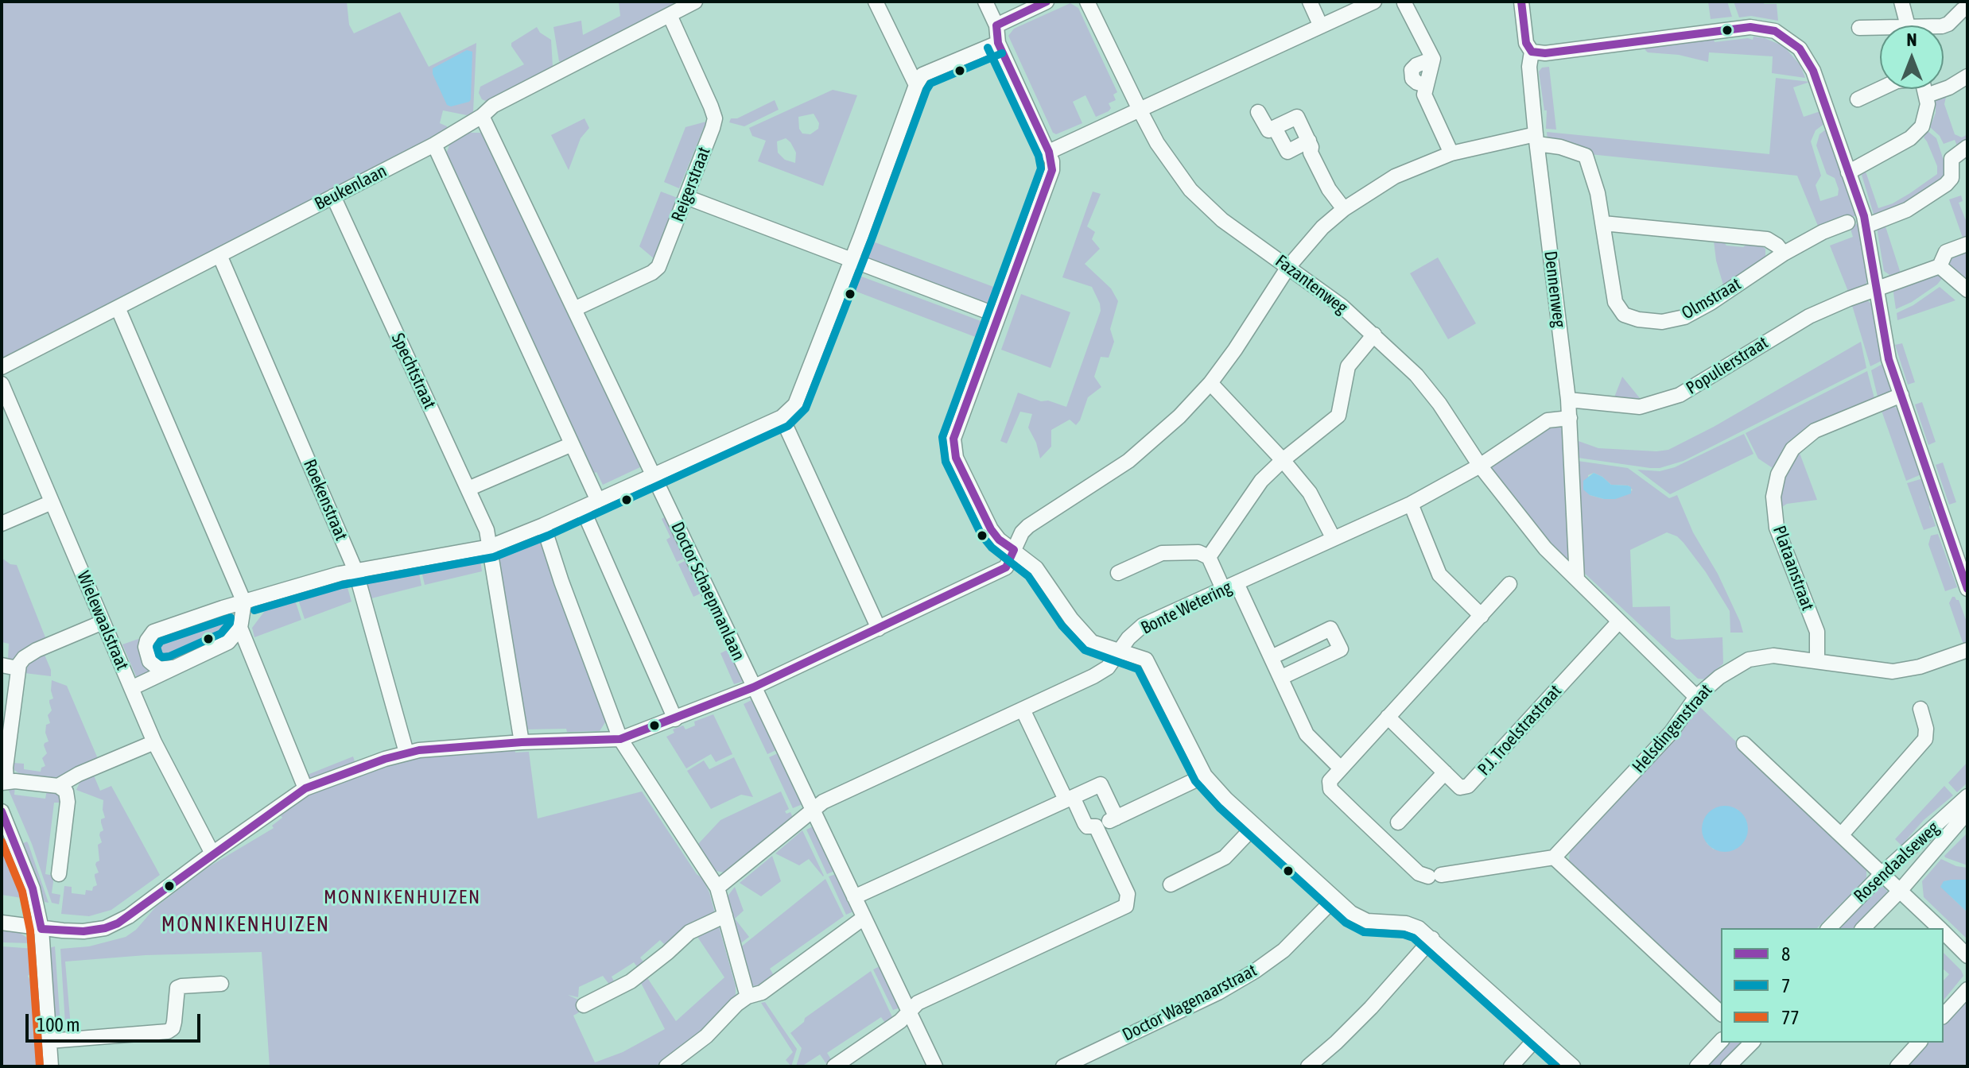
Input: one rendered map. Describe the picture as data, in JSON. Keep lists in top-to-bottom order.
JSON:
{
  "streets": {
    "street": [
      "Reigerstraat",
      "Beukenlaan",
      "Fazantenweg",
      "Dennenweg",
      "Olmstraat",
      "Populierstraat",
      "Spechtstraat",
      "Roekenstraat",
      "Plataanstraat",
      "Doctor Schaepmanlaan",
      "Bonte Wetering",
      "Wielewaalstraat",
      "Helsdingenstraat",
      "P.J. Troelstrastraat",
      "Rosendaalseweg",
      "Doctor Wagenaarstraat"
    ]
  },
  "crossings": [
    ["Reigerstraat", "Beukenlaan"],
    ["Reigerstraat", "Doctor Schaepmanlaan"],
    ["Beukenlaan", "Spechtstraat"],
    ["Beukenlaan", "Roekenstraat"],
    ["Beukenlaan", "Doctor Schaepmanlaan"],
    ["Fazantenweg", "Dennenweg"],
    ["Fazantenweg", "Bonte Wetering"],
    ["Fazantenweg", "Helsdingenstraat"],
    ["Fazantenweg", "P.J. Troelstrastraat"],
    ["Dennenweg", "Olmstraat"],
    ["Dennenweg", "Populierstraat"],
    ["Dennenweg", "Bonte Wetering"],
    ["Plataanstraat", "Helsdingenstraat"],
    ["Doctor Schaepmanlaan", "Bonte Wetering"]
  ],
  "districts": ["MONNIKENHUIZEN", "MONNIKENHUIZEN"],
  "lines": ["transit line 8", "transit line 7", "transit line 77"],
  "legend": ["8", "7", "77"],
  "scale_bar": "100 m",
  "north": "top"
}
